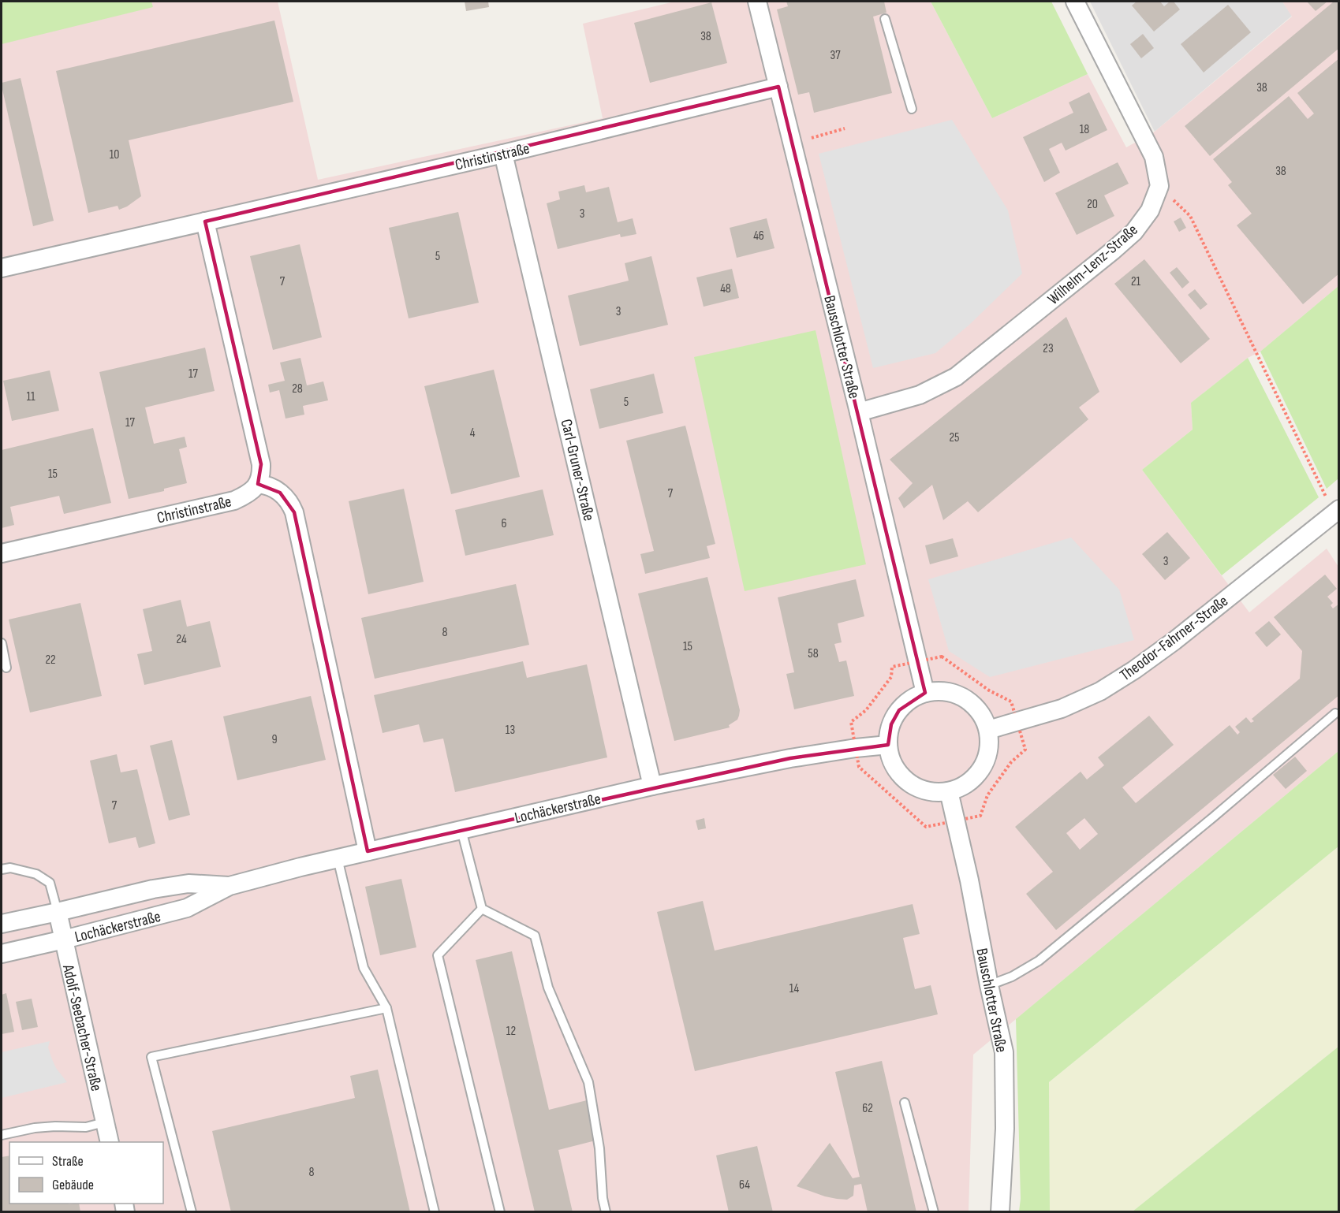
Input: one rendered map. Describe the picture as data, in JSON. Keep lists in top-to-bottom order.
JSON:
{
  "streets": {
    "street": [
      "Christinstraße",
      "Wilhelm-Lenz-Straße",
      "Bauschlotter Straße",
      "Carl-Gruner-Straße",
      "Theodor-Fahrner-Straße",
      "Lochäckerstraße",
      "Adolf-Seebacher-Straße"
    ]
  },
  "crossings": [
    ["Christinstraße", "Bauschlotter Straße"],
    ["Christinstraße", "Carl-Gruner-Straße"],
    ["Wilhelm-Lenz-Straße", "Bauschlotter Straße"],
    ["Bauschlotter Straße", "Theodor-Fahrner-Straße"],
    ["Bauschlotter Straße", "Lochäckerstraße"],
    ["Carl-Gruner-Straße", "Lochäckerstraße"],
    ["Theodor-Fahrner-Straße", "Lochäckerstraße"],
    ["Lochäckerstraße", "Adolf-Seebacher-Straße"]
  ],
  "house_numbers": [
    "38",
    "37",
    "38",
    "18",
    "10",
    "38",
    "20",
    "3",
    "46",
    "5",
    "7",
    "21",
    "48",
    "3",
    "23",
    "17",
    "28",
    "11",
    "5",
    "17",
    "4",
    "25",
    "15",
    "7",
    "6",
    "3",
    "8",
    "24",
    "15",
    "58",
    "22",
    "13",
    "9",
    "7",
    "14",
    "12",
    "62",
    "8",
    "64"
  ],
  "legend": ["Straße", "Gebäude"]
}
